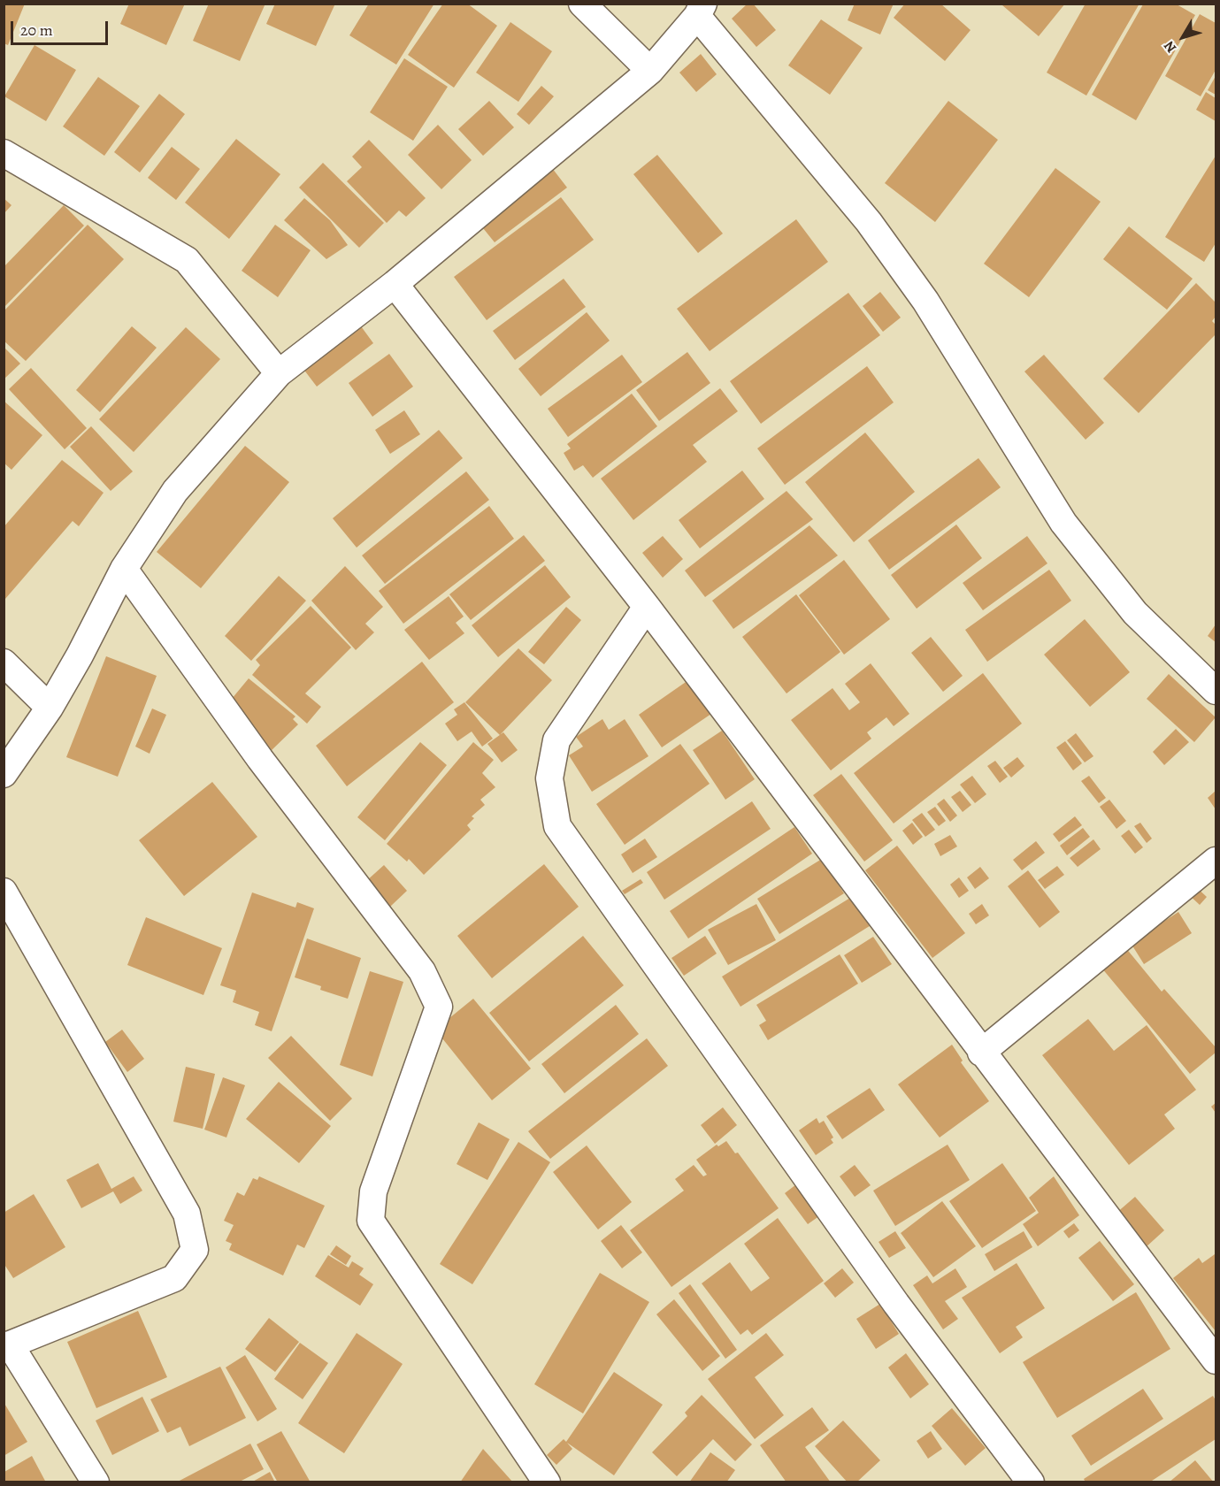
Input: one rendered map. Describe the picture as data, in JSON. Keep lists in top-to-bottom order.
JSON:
{
  "scale_bar": "20 m",
  "north": "bottom left"
}
